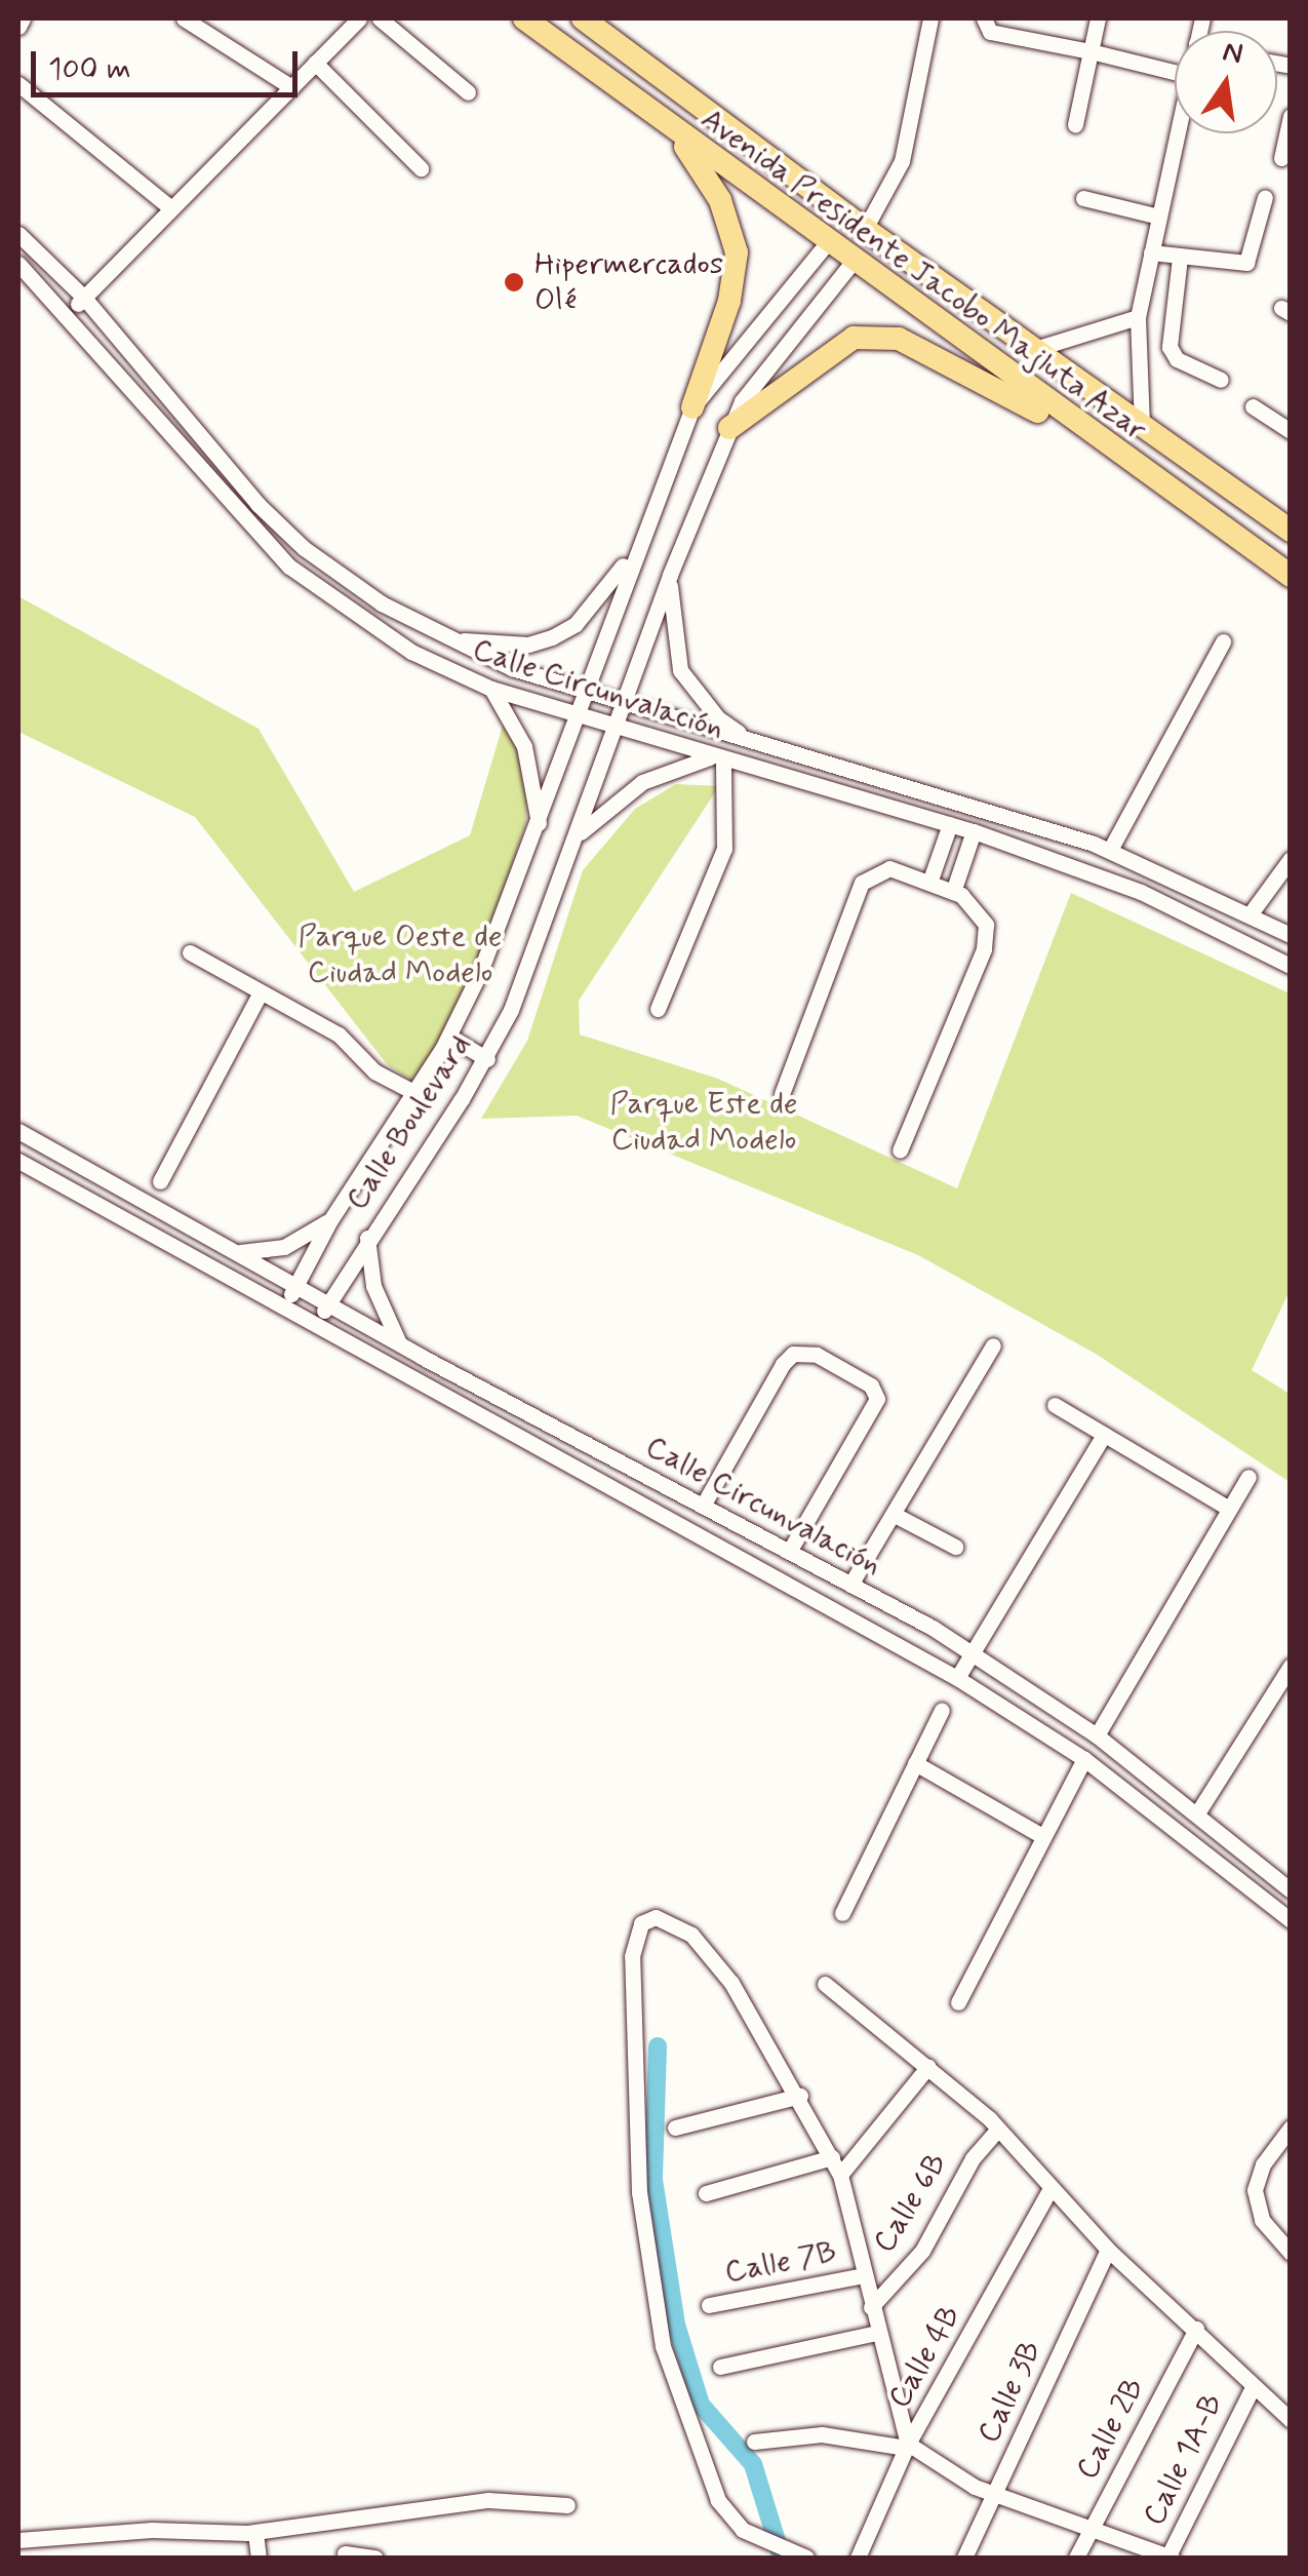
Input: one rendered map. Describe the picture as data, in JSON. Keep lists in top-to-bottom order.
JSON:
{
  "streets": {
    "main road": ["Avenida Presidente Jacobo Majluta Azar"],
    "street": [
      "Calle Circunvalación",
      "Calle Boulevard",
      "Calle 6B",
      "Calle 7B",
      "Calle 4B",
      "Calle 3B",
      "Calle 2B",
      "Calle 1A-B"
    ]
  },
  "crossings": [
    ["Avenida Presidente Jacobo Majluta Azar", "Calle Boulevard"],
    ["Calle Circunvalación", "Calle Boulevard"]
  ],
  "parks": ["Parque Oeste de Ciudad Modelo", "Parque Este de Ciudad Modelo"],
  "places": ["Hipermercados Olé"],
  "scale_bar": "100 m",
  "north": "top"
}
